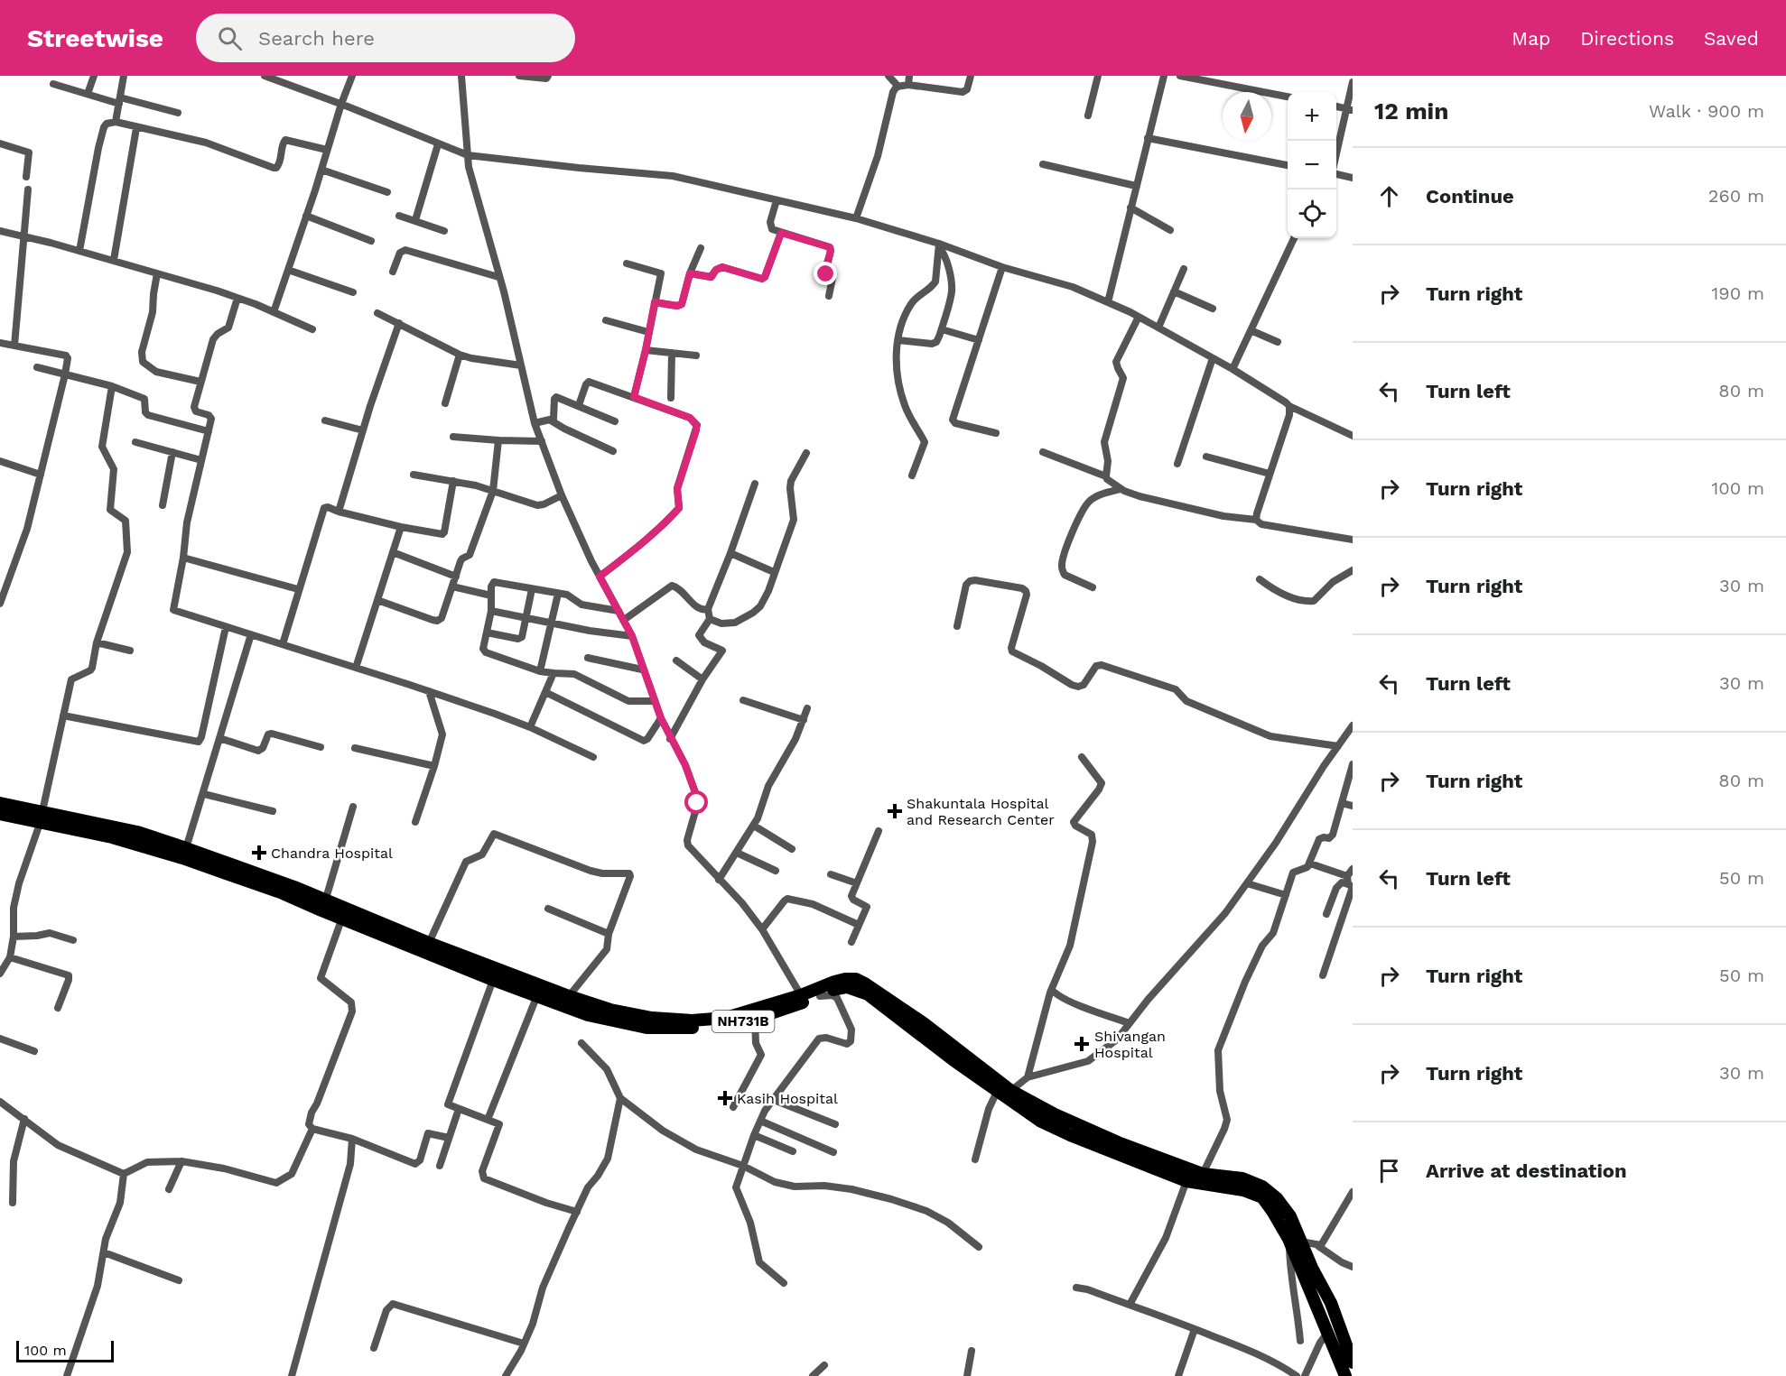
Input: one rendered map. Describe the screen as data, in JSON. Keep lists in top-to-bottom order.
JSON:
{
  "streets": {
    "highway": ["NH731B"]
  },
  "places": {
    "health": [
      "Shakuntala Hospital and Research Center",
      "Chandra Hospital",
      "Shivangan Hospital",
      "Kasih Hospital"
    ]
  },
  "scale_bar": "100 m",
  "north": "bottom",
  "page": {
    "header": "Streetwise",
    "search": "Search here",
    "nav": ["Map", "Directions", "Saved"],
    "heading": ["12 min", "Walk · 900 m"],
    "map_buttons": ["+", "−"],
    "list": [
      ["Continue", "260 m"],
      ["Turn right", "190 m"],
      ["Turn left", "80 m"],
      ["Turn right", "100 m"],
      ["Turn right", "30 m"],
      ["Turn left", "30 m"],
      ["Turn right", "80 m"],
      ["Turn left", "50 m"],
      ["Turn right", "50 m"],
      ["Turn right", "30 m"],
      "Arrive at destination"
    ],
    "scale": "100 m"
  }
}
